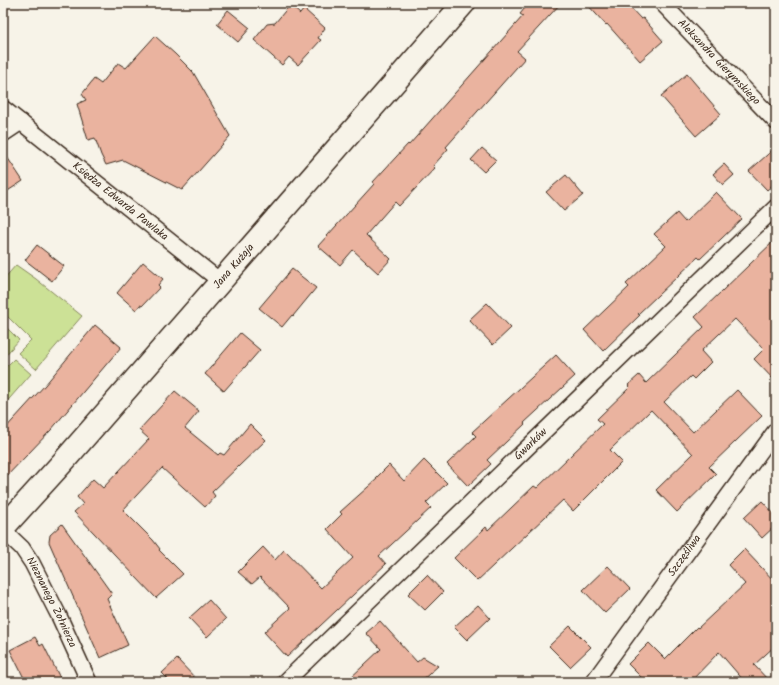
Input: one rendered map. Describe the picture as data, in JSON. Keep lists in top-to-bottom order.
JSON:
{
  "streets": {
    "street": [
      "Aleksandra Gierymskiego",
      "Księdza Edwarda Pawlaka",
      "Jana Kużaja",
      "Gwarków",
      "Szczęśliwa",
      "Nieznanego Żołnierza"
    ]
  },
  "crossings": [
    ["Księdza Edwarda Pawlaka", "Jana Kużaja"],
    ["Jana Kużaja", "Nieznanego Żołnierza"]
  ]
}
